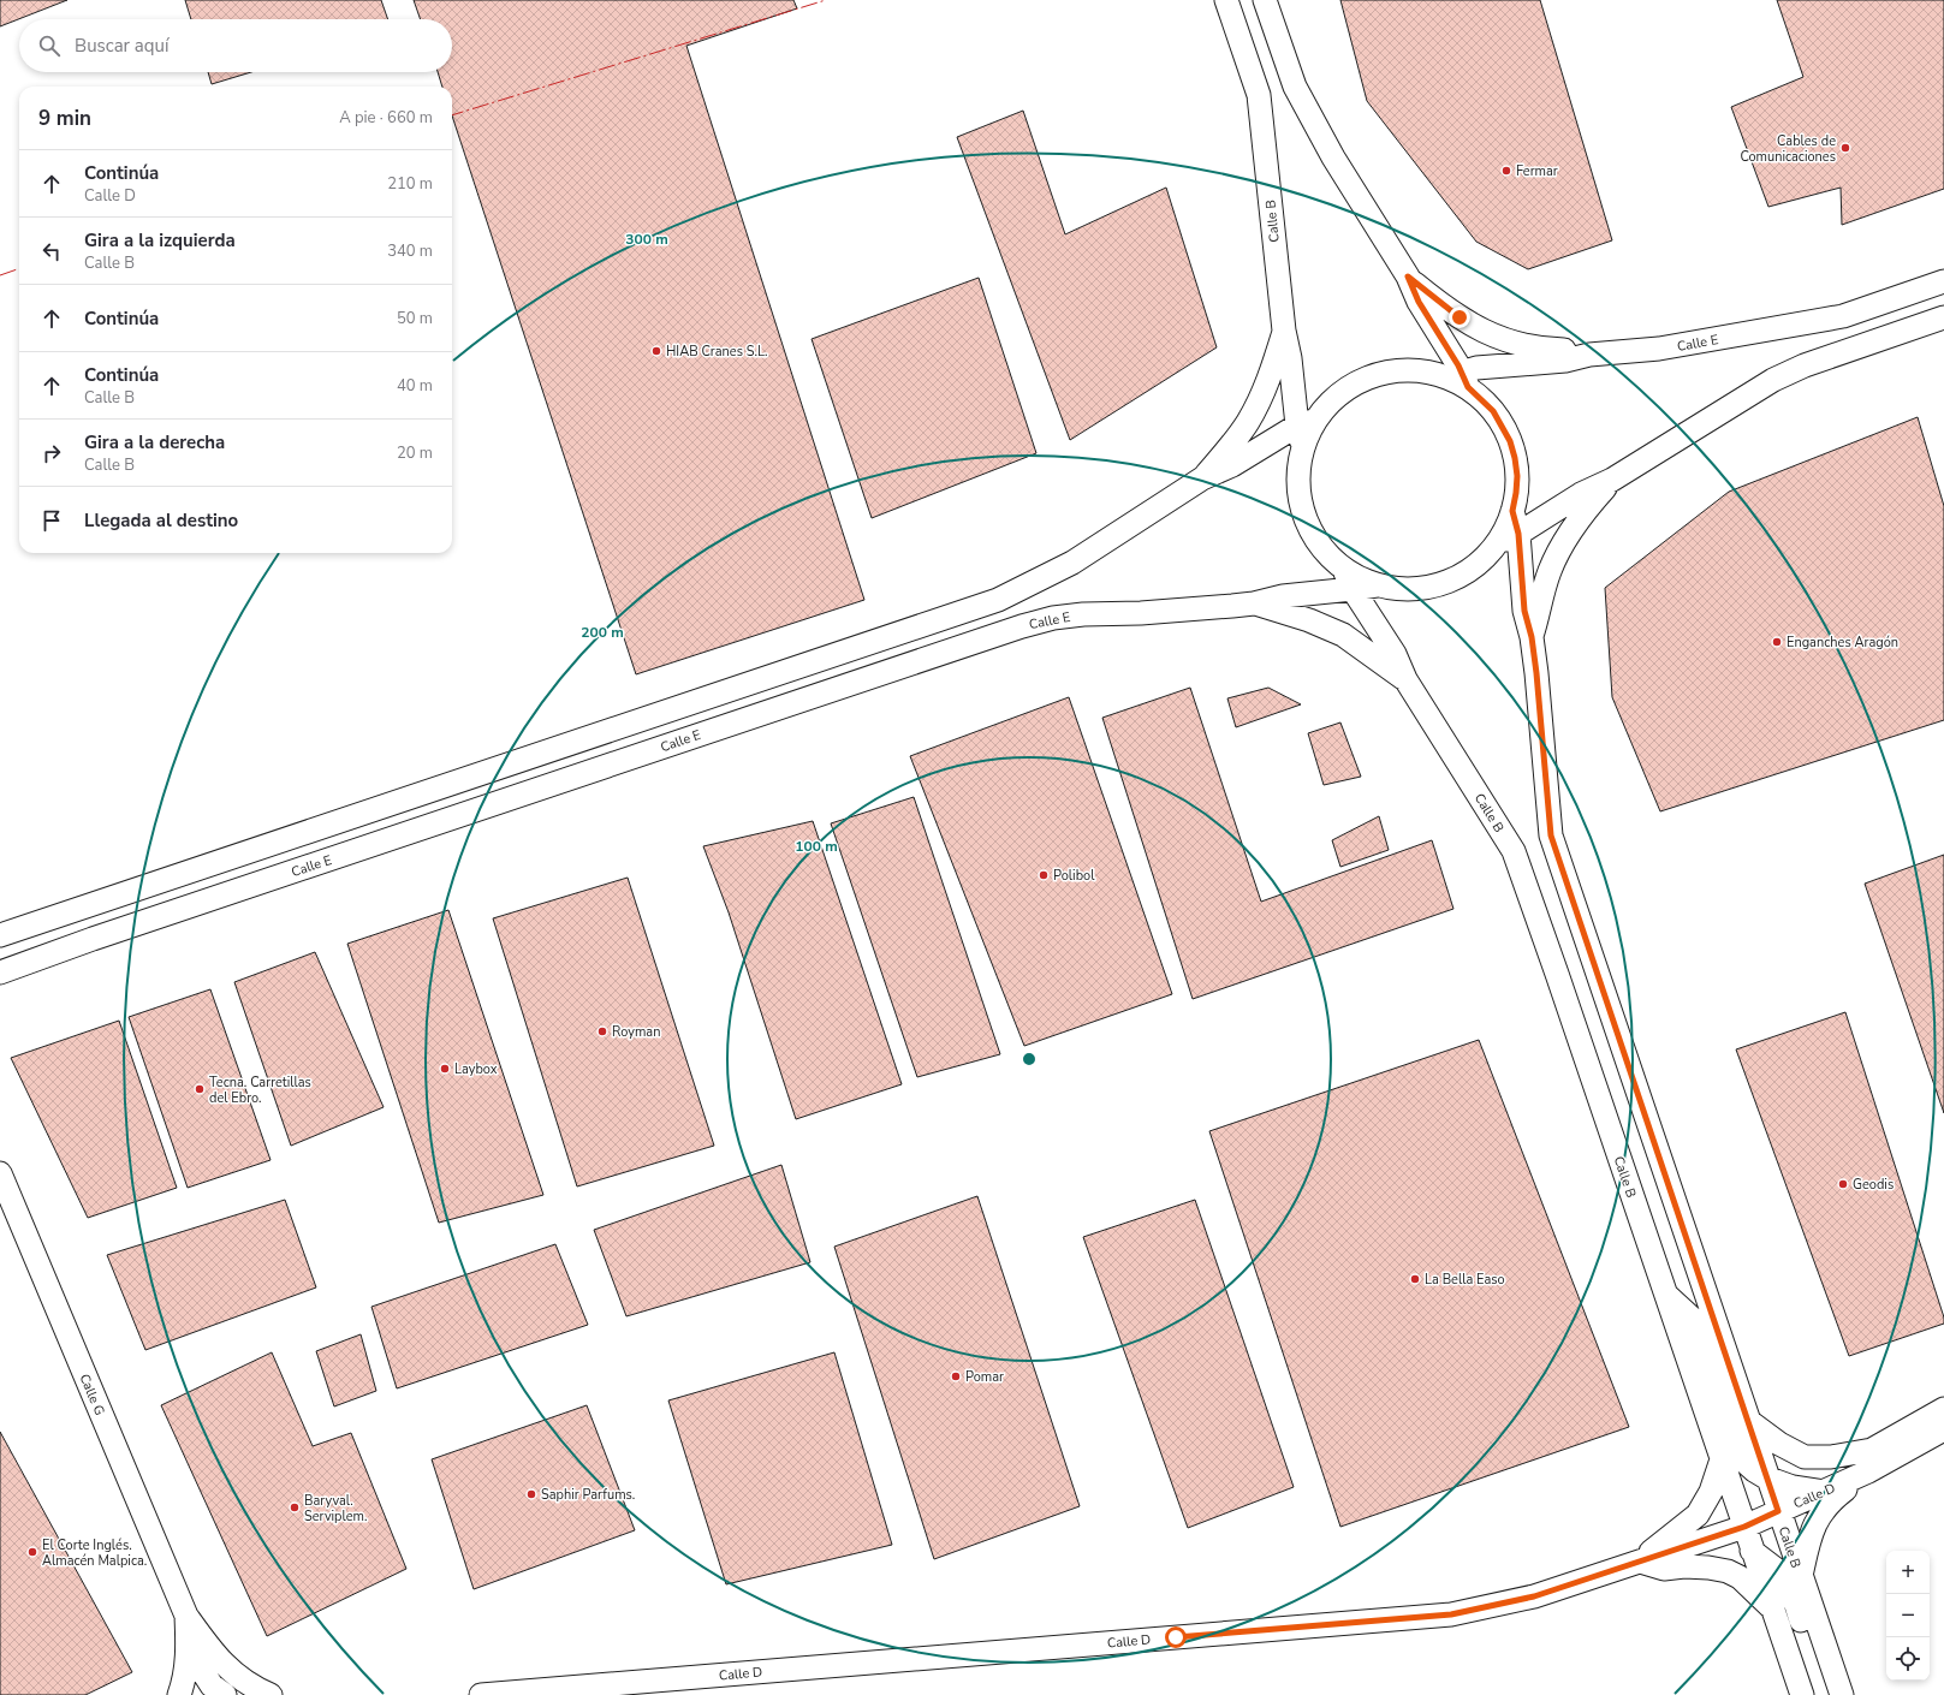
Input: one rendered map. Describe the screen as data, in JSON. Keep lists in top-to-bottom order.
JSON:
{
  "streets": {
    "street": [
      "Calle B",
      "Calle E",
      "Calle G",
      "Calle D"
    ]
  },
  "crossings": [
    ["Calle B", "Calle E"],
    ["Calle B", "Calle D"]
  ],
  "places": [
    "Cables de Comunicaciones",
    "Fermar",
    "HIAB Cranes S.L.",
    "Enganches Aragón",
    "Polibol",
    "Royman",
    "Laybox",
    "Tecna. Carretillas del Ebro.",
    "Geodis",
    "La Bella Easo",
    "Pomar",
    "Saphir Parfums.",
    "Baryval. Serviplem.",
    "El Corte Inglés. Almacén Malpica."
  ],
  "page": {
    "search": "Buscar aquí",
    "heading": ["9 min", "A pie · 660 m"],
    "list": [
      ["Continúa", "Calle D", "210 m"],
      ["Gira a la izquierda", "Calle B", "340 m"],
      ["Continúa", "50 m"],
      ["Continúa", "Calle B", "40 m"],
      ["Gira a la derecha", "Calle B", "20 m"],
      "Llegada al destino"
    ],
    "map_buttons": ["+", "−"]
  },
  "rings": ["300 m", "200 m", "100 m"]
}
